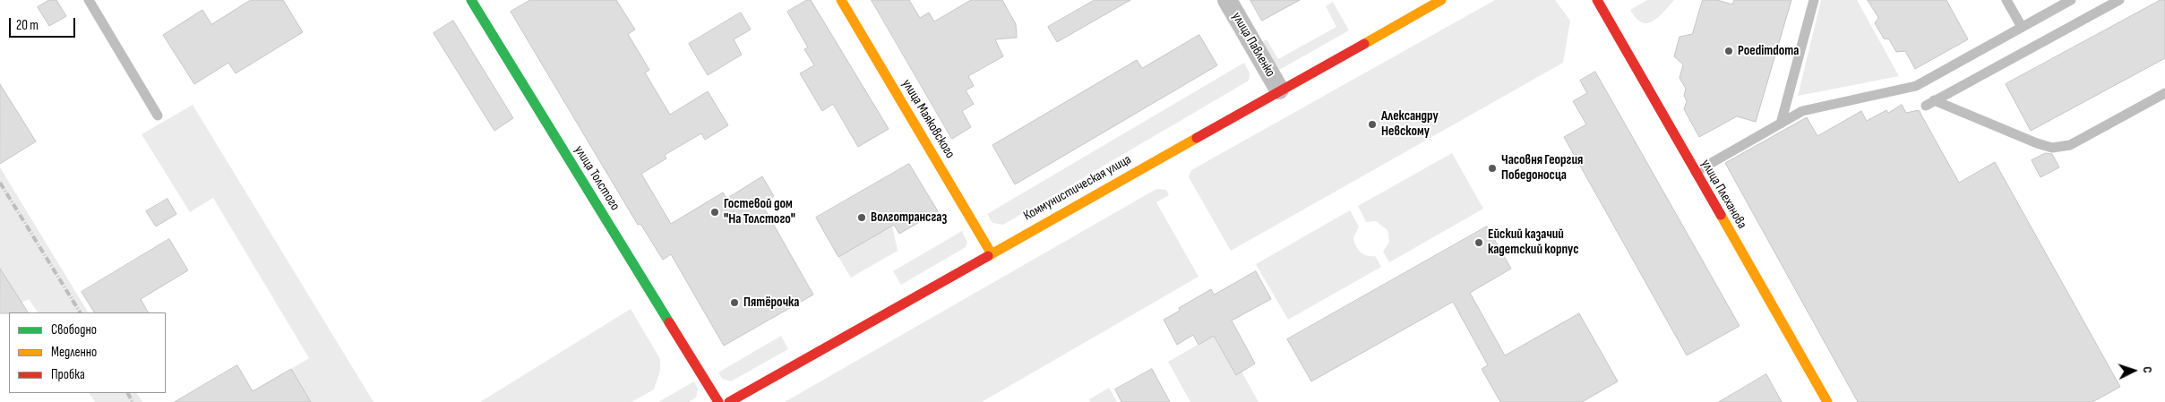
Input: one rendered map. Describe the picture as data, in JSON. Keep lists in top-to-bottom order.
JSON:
{
  "streets": {
    "street": [
      "улица Павленко",
      "улица Маяковского",
      "улица Толстого",
      "Коммунистическая улица",
      "улица Плеханова"
    ]
  },
  "crossings": [
    ["улица Павленко", "Коммунистическая улица"],
    ["улица Маяковского", "Коммунистическая улица"]
  ],
  "places": [
    "Poedimdoma",
    "Александру Невскому",
    "Часовня Георгия Победоносца",
    "Гостевой дом \"На Толстого\"",
    "Волготрансгаз",
    "Ейский казачий кадетский корпус",
    "Пятёрочка"
  ],
  "legend": ["Свободно", "Медленно", "Пробка"],
  "scale_bar": "20 m",
  "north": "right"
}
